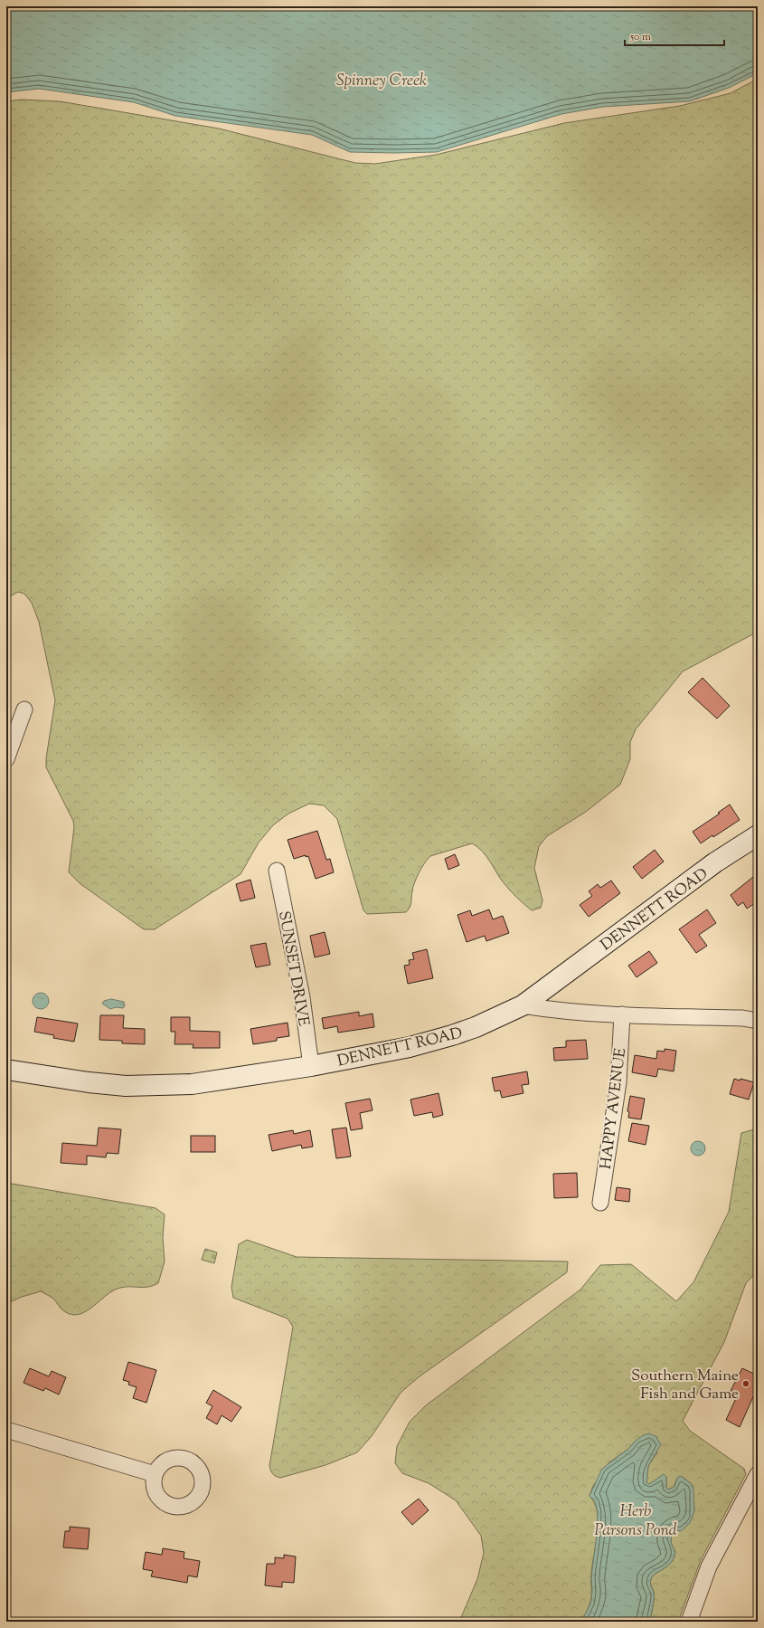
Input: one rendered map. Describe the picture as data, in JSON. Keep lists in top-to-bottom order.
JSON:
{
  "streets": {
    "street": ["DENNETT ROAD", "SUNSET DRIVE", "HAPPY AVENUE"]
  },
  "crossings": [
    ["DENNETT ROAD", "SUNSET DRIVE"]
  ],
  "water": ["Spinney Creek", "Herb Parsons Pond"],
  "places": ["Southern Maine Fish and Game"],
  "scale_bar": "50 m"
}
